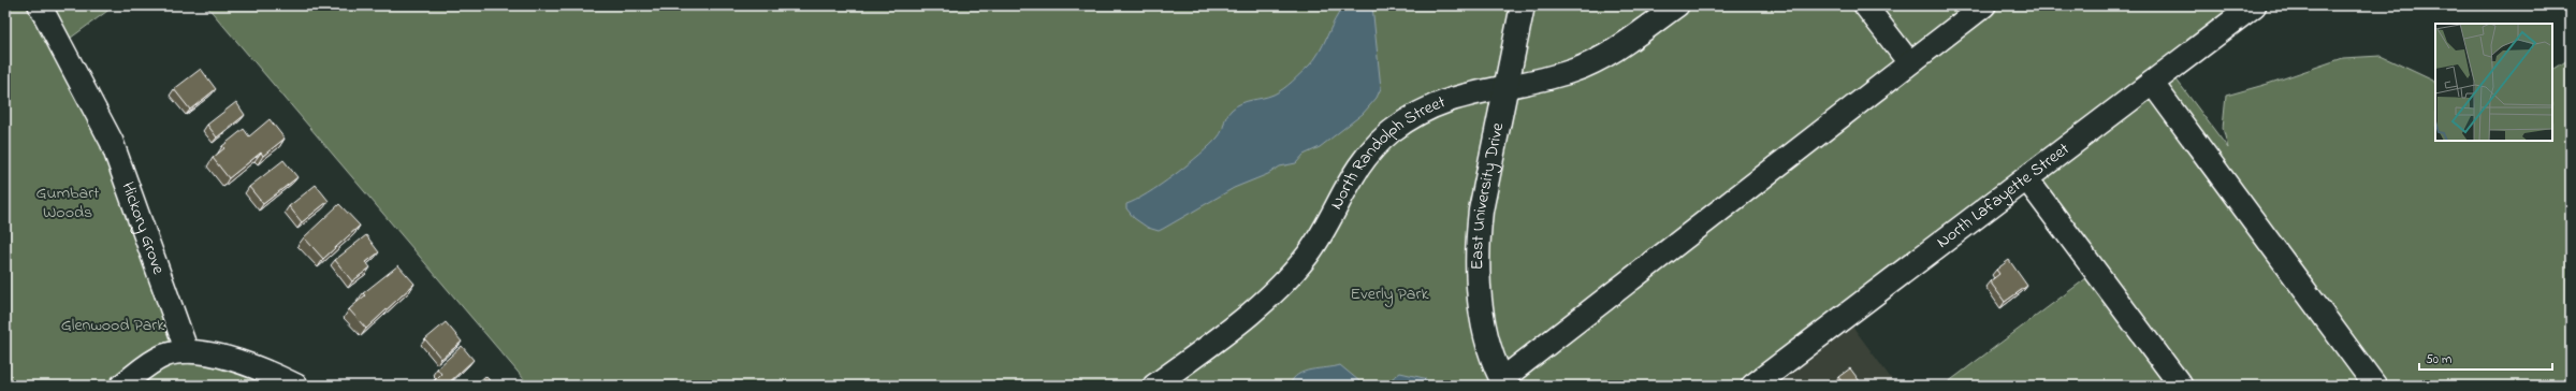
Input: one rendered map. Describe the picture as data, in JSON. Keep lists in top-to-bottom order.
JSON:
{
  "streets": {
    "main road": ["North Lafayette Street", "East University Drive"],
    "street": ["North Randolph Street", "Hickory Grove"]
  },
  "crossings": [
    ["North Randolph Street", "East University Drive"]
  ],
  "parks": ["Gumbart Woods", "Everly Park", "Glenwood Park"],
  "scale_bar": "50 m"
}
